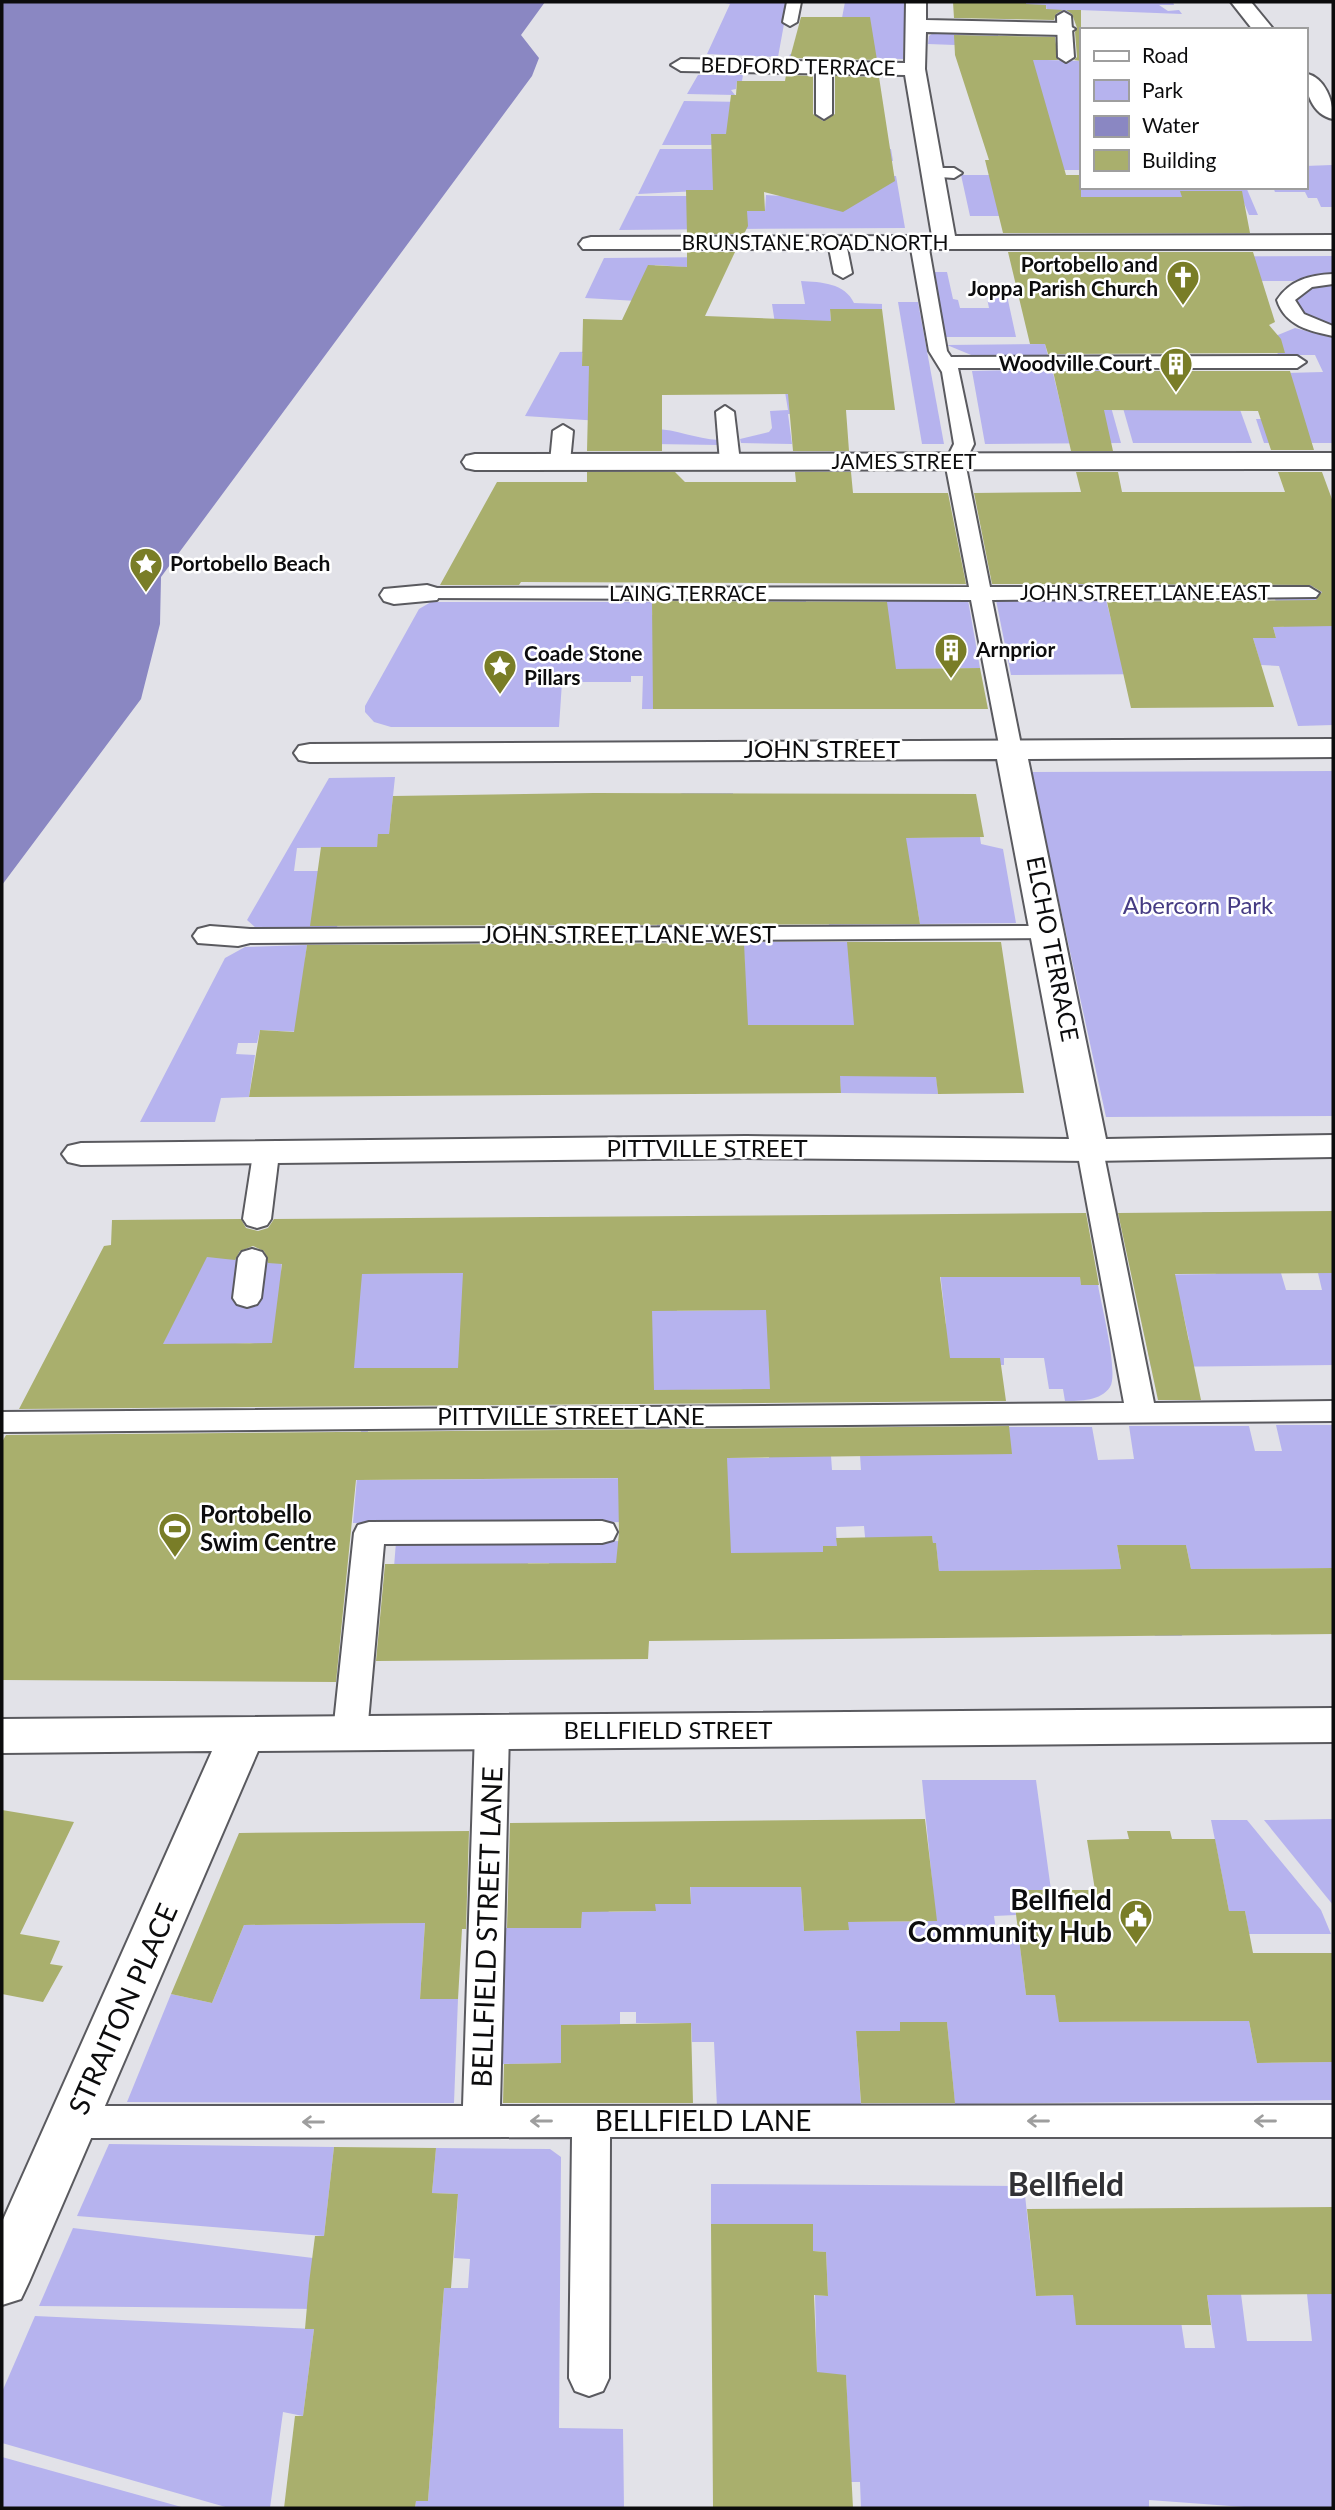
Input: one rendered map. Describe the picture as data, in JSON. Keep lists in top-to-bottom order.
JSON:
{
  "streets": {
    "street": [
      "BEDFORD TERRACE",
      "BRUNSTANE ROAD NORTH",
      "JAMES STREET",
      "LAING TERRACE",
      "JOHN STREET",
      "ELCHO TERRACE",
      "PITTVILLE STREET",
      "BELLFIELD STREET",
      "STRAITON PLACE"
    ],
    "lane": [
      "JOHN STREET LANE EAST",
      "JOHN STREET LANE WEST",
      "PITTVILLE STREET LANE",
      "BELLFIELD STREET LANE",
      "BELLFIELD LANE"
    ]
  },
  "crossings": [
    ["BEDFORD TERRACE", "BRUNSTANE ROAD NORTH"],
    ["JOHN STREET LANE EAST", "LAING TERRACE"],
    ["JOHN STREET", "ELCHO TERRACE"],
    ["JOHN STREET LANE WEST", "ELCHO TERRACE"],
    ["ELCHO TERRACE", "PITTVILLE STREET"],
    ["BELLFIELD STREET", "BELLFIELD STREET LANE"],
    ["BELLFIELD STREET", "STRAITON PLACE"],
    ["BELLFIELD STREET LANE", "BELLFIELD LANE"],
    ["STRAITON PLACE", "BELLFIELD LANE"]
  ],
  "one_way": ["BELLFIELD LANE"],
  "districts": ["Bellfield"],
  "parks": ["Abercorn Park"],
  "places": {
    "church": ["Portobello and Joppa Parish Church"],
    "building": ["Woodville Court", "Arnprior"],
    "place": ["Portobello Beach", "Coade Stone Pillars"],
    "sports": ["Portobello Swim Centre"],
    "public building": ["Bellfield Community Hub"]
  },
  "legend": [
    "Road",
    "Park",
    "Water",
    "Building"
  ]
}
